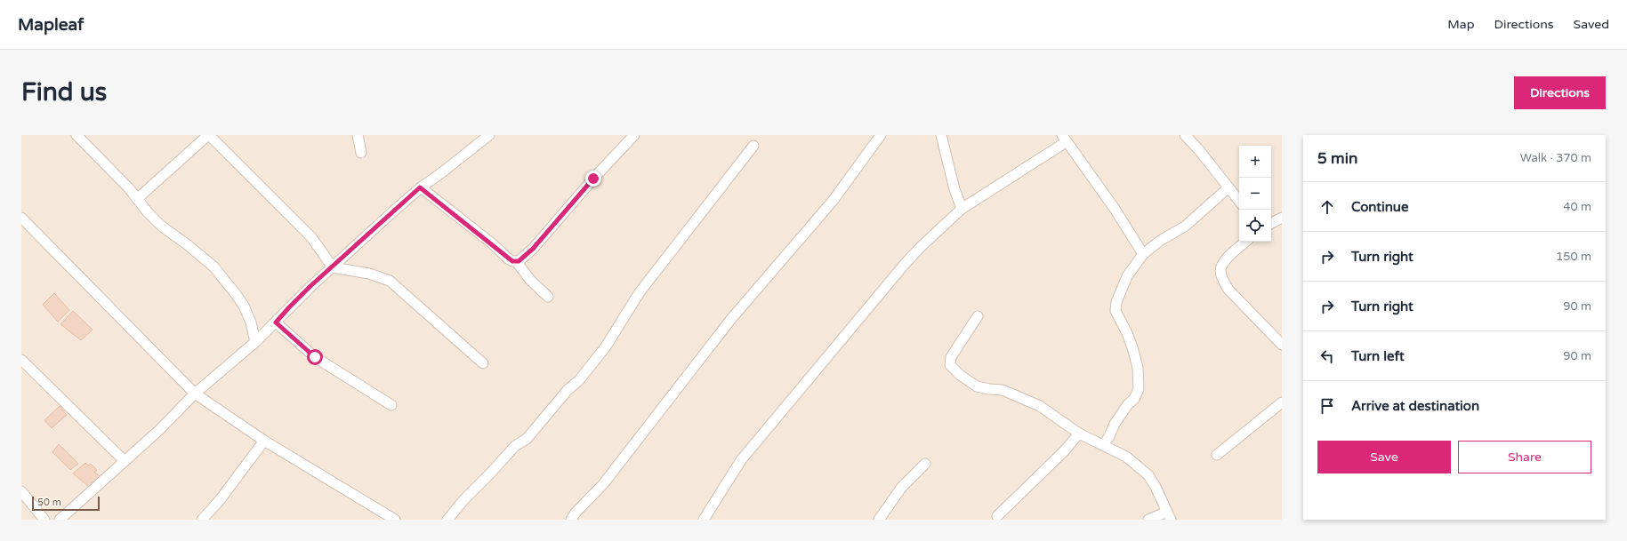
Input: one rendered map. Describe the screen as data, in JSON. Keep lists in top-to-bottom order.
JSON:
{
  "scale_bar": "50 m",
  "page": {
    "header": "Mapleaf",
    "nav": ["Map", "Directions", "Saved"],
    "buttons": [
      "Directions",
      ["Save", "Share"]
    ],
    "title": "Find us",
    "heading": ["5 min", "Walk · 370 m"],
    "map_buttons": ["+", "−"],
    "list": [
      ["Continue", "40 m"],
      ["Turn right", "150 m"],
      ["Turn right", "90 m"],
      ["Turn left", "90 m"],
      "Arrive at destination"
    ],
    "scale": "50 m"
  }
}
